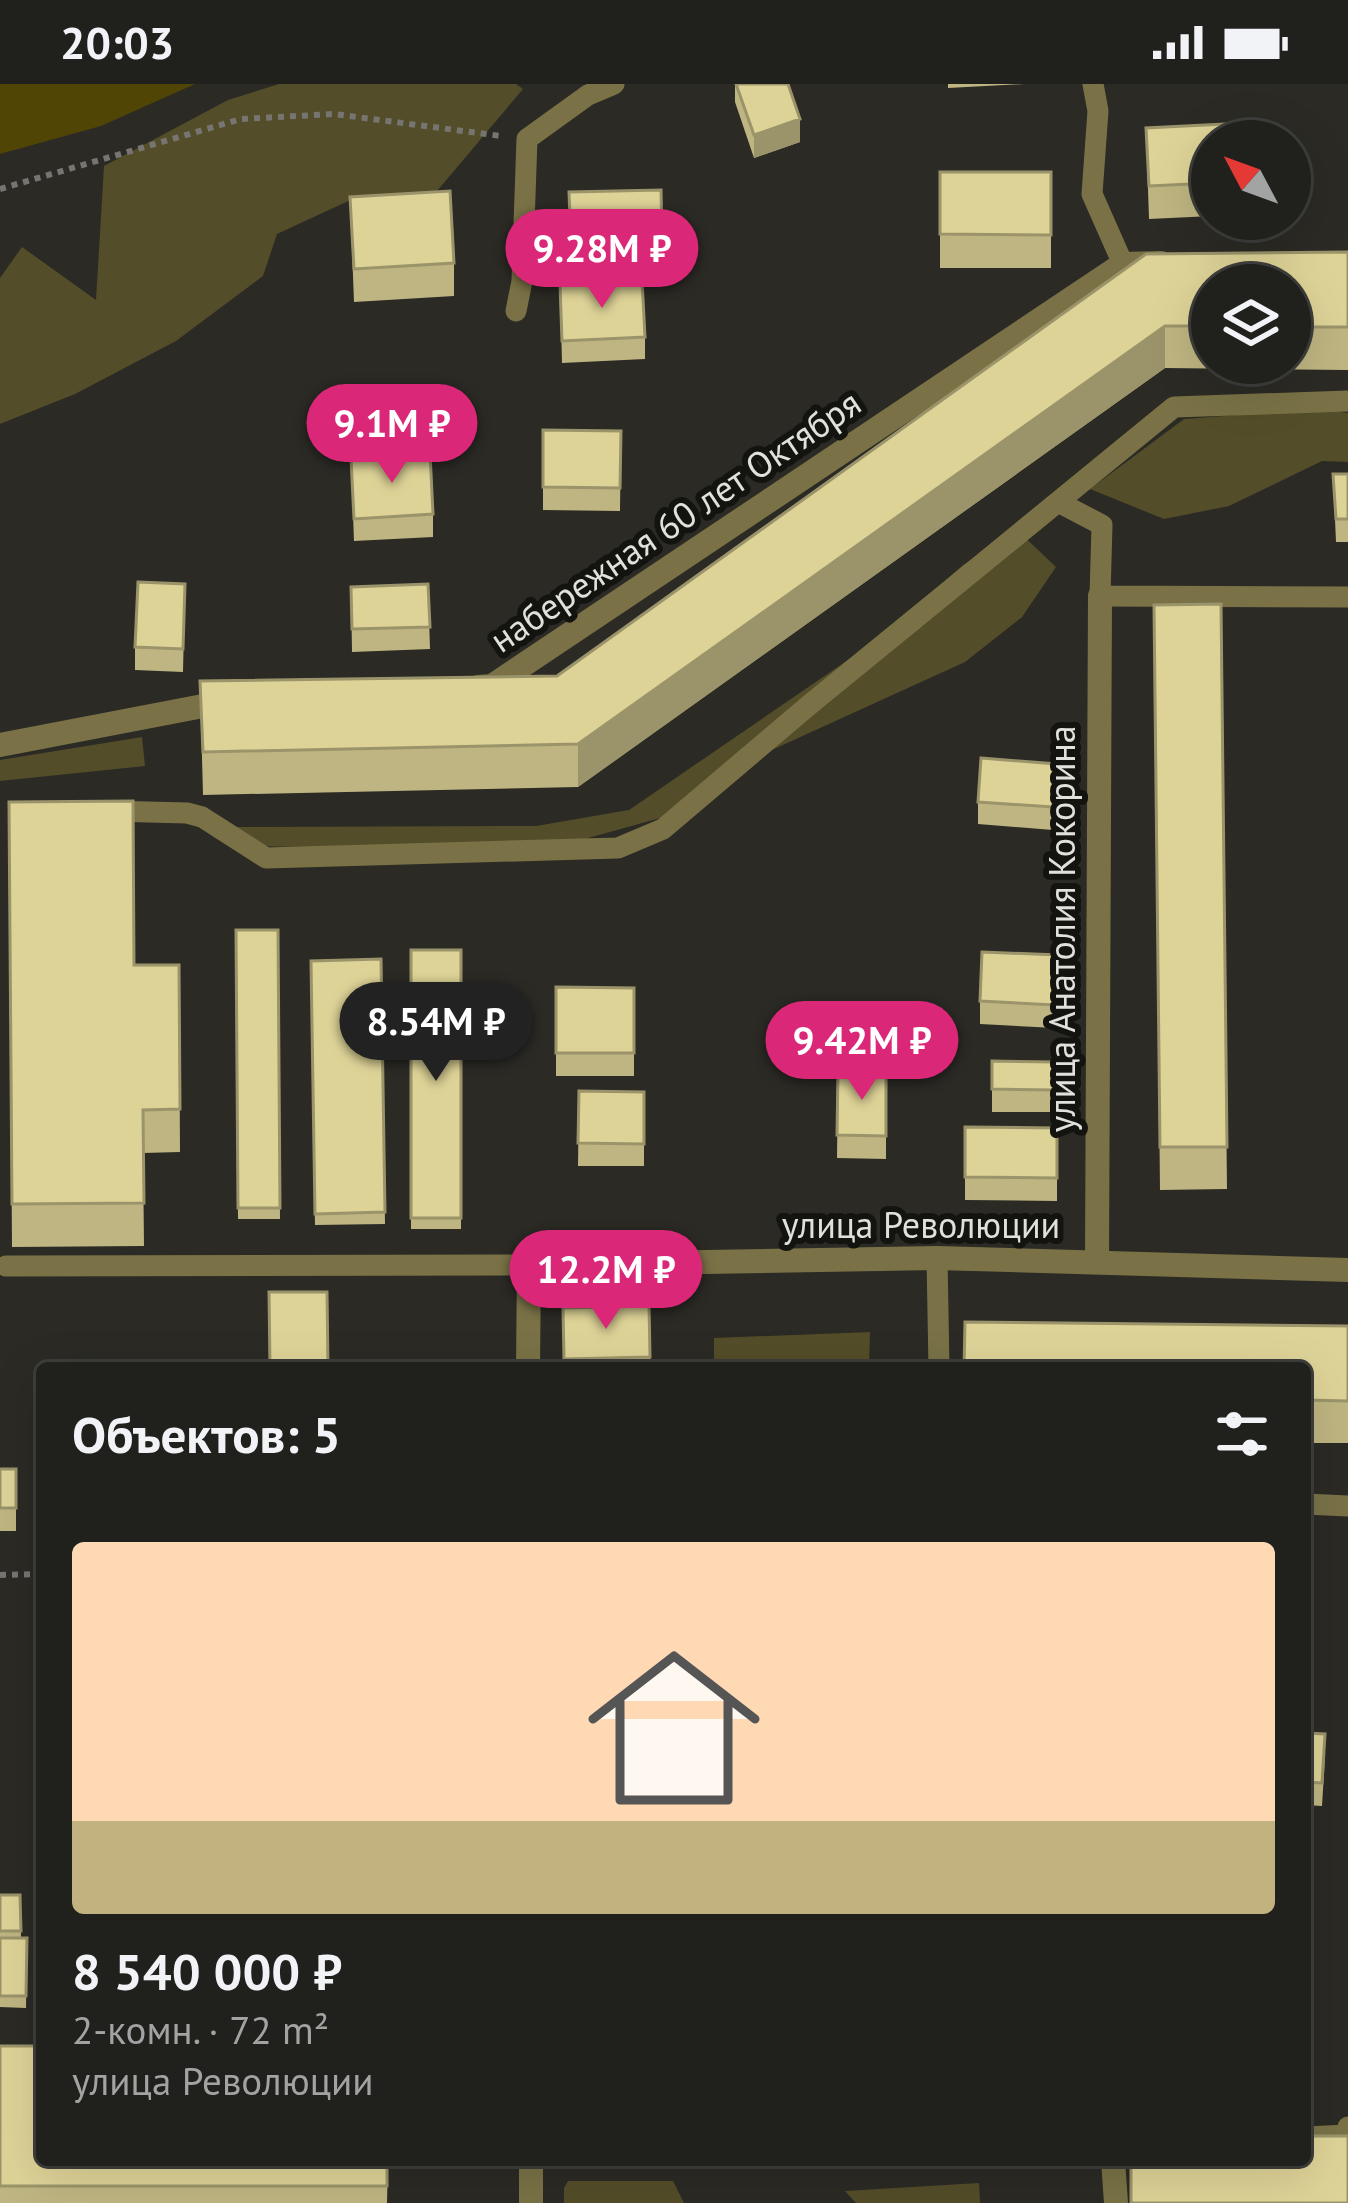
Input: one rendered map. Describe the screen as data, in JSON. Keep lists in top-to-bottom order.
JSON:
{
  "streets": {
    "street": ["набережная 60 лет Октября", "улица Анатолия Кокорина", "улица Революции"]
  },
  "crossings": [
    ["улица Анатолия Кокорина", "улица Революции"]
  ],
  "north": "top left",
  "page": {
    "status": "20:03",
    "price": [
      "9.28M ₽",
      "9.1M ₽",
      "8.54M ₽",
      "9.42M ₽",
      "12.2M ₽"
    ],
    "heading": "Объектов: 5",
    "list": [
      {
        "name": "8 540 000 ₽",
        "note": "2-комн. · 72 m² · улица Революции"
      }
    ]
  }
}
